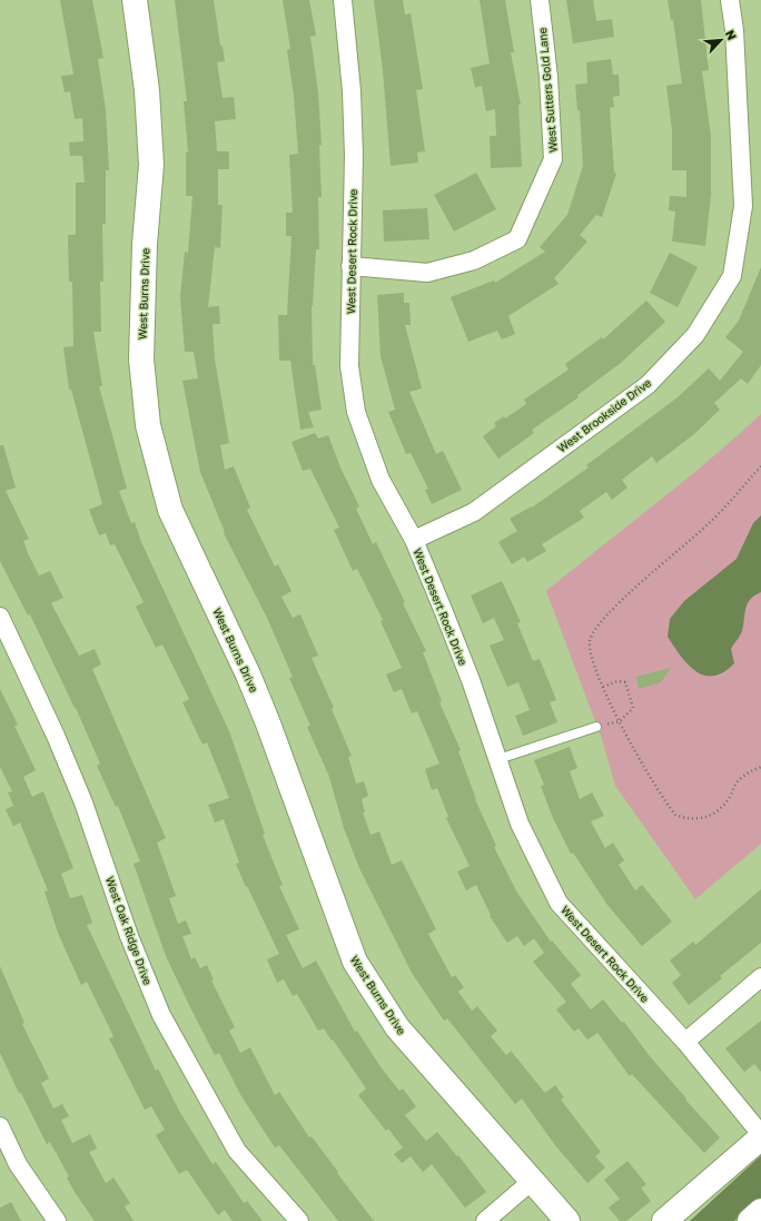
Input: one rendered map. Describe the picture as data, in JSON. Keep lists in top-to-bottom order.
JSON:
{
  "streets": {
    "street": [
      "West Sutters Gold Lane",
      "West Desert Rock Drive",
      "West Burns Drive",
      "West Brookside Drive",
      "West Oak Ridge Drive"
    ]
  },
  "crossings": [
    ["West Sutters Gold Lane", "West Desert Rock Drive"],
    ["West Desert Rock Drive", "West Brookside Drive"]
  ],
  "north": "top right"
}
